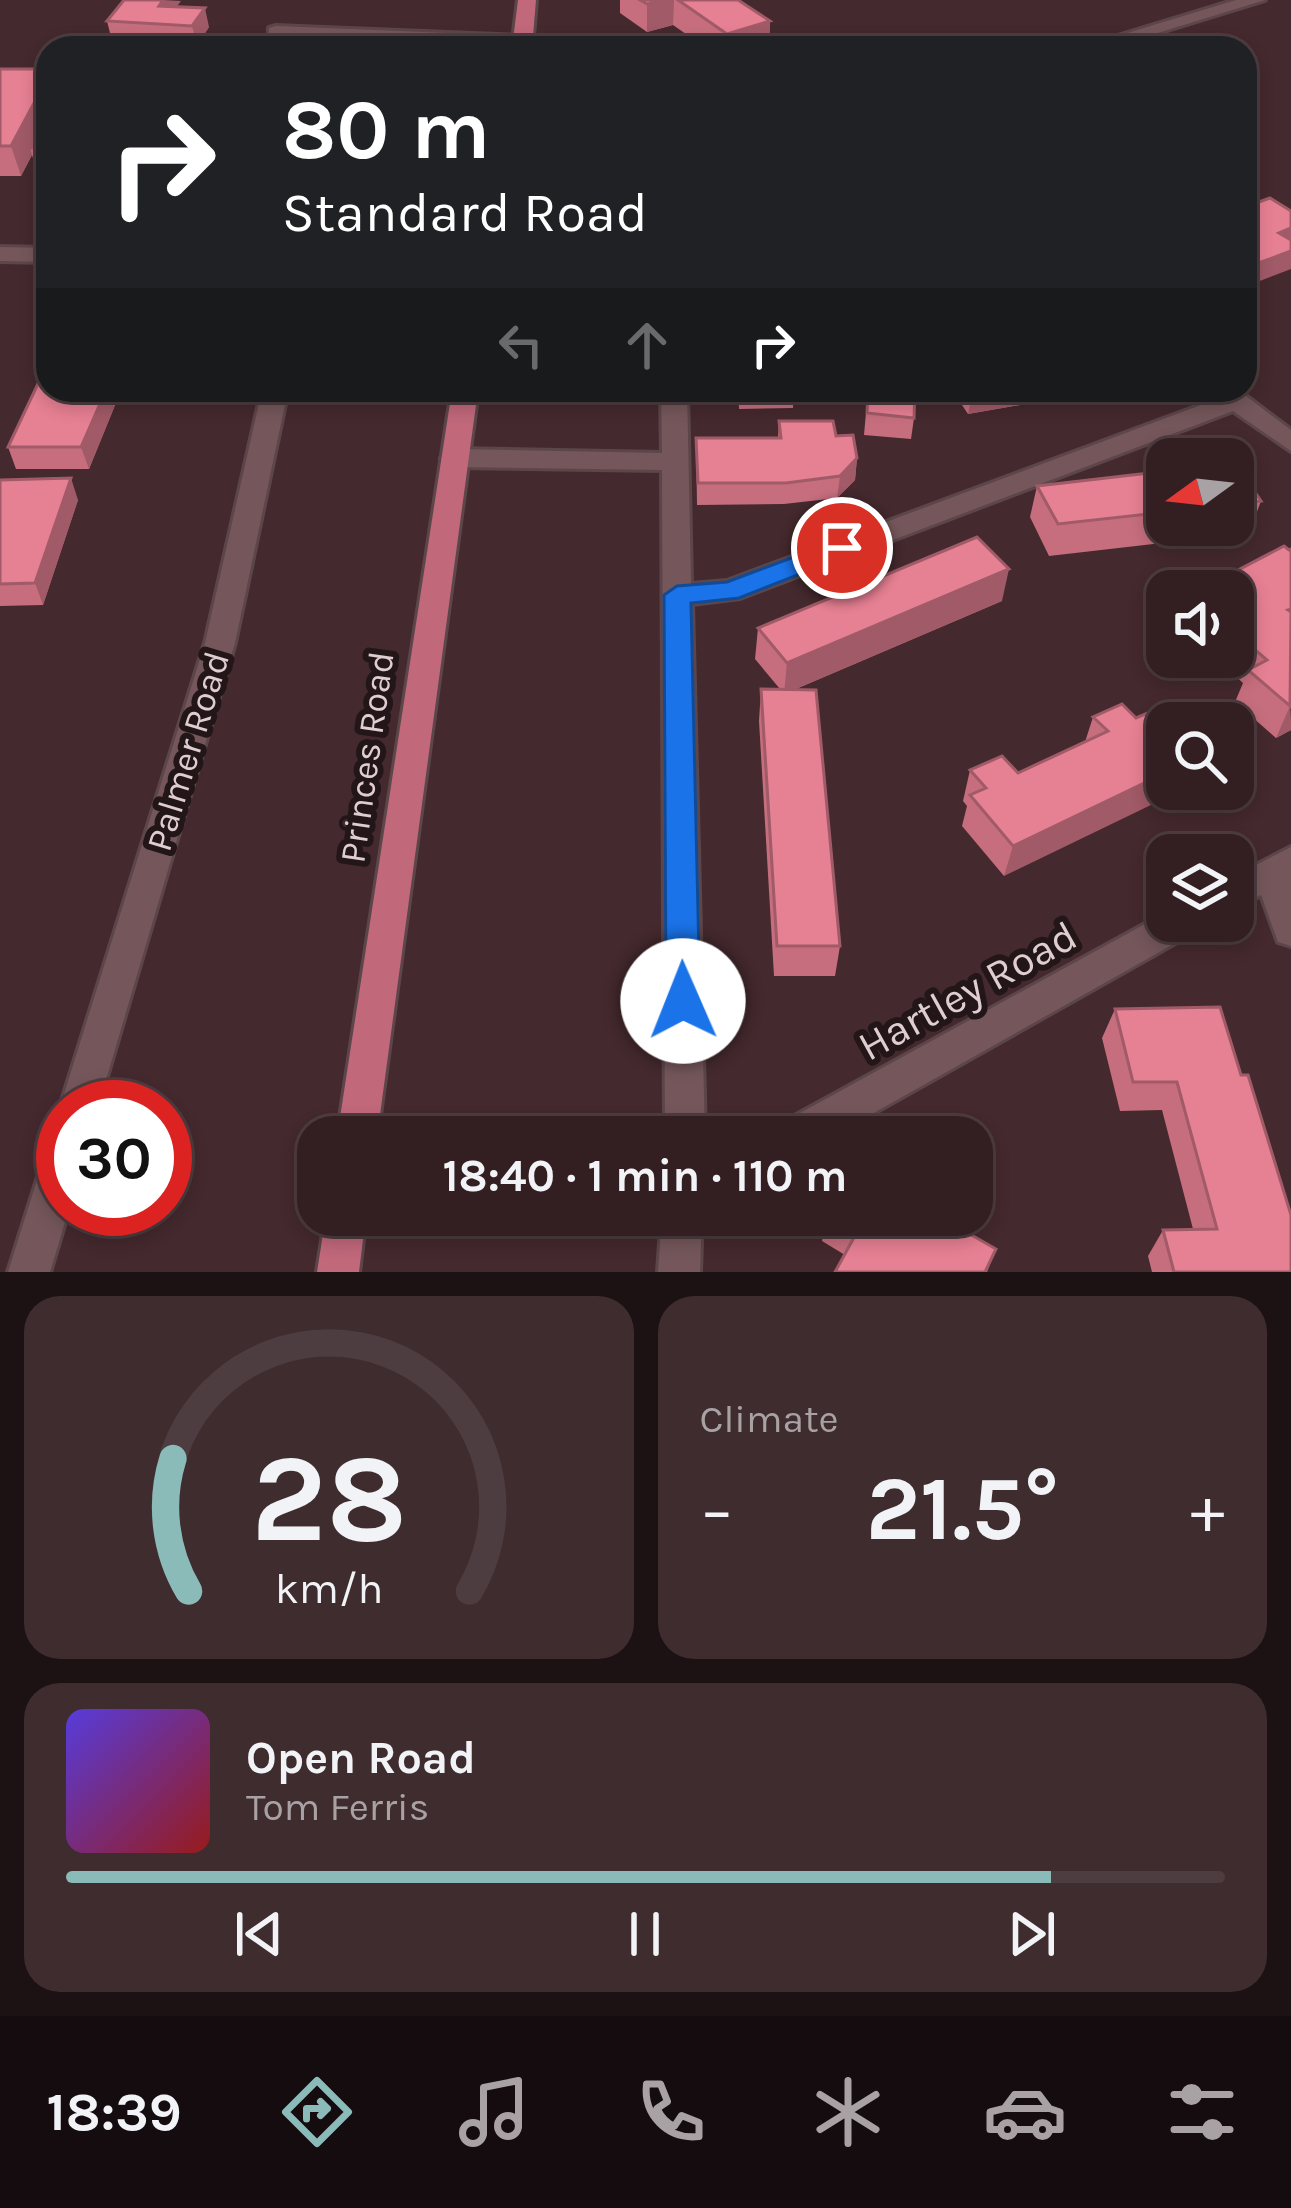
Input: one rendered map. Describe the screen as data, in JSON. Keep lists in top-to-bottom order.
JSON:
{
  "streets": {
    "main road": ["Princes Road"],
    "street": ["Palmer Road", "Hartley Road"]
  },
  "north": "left",
  "page": {
    "turn": ["80 m", "Standard Road"],
    "limit": "30",
    "trip": "18:40 · 1 min · 110 m",
    "tile": "Climate",
    "heat": ["−", "21.5°", "+"],
    "song": ["Open Road", "Tom Ferris"],
    "tabs": "18:39",
    "gauge": ["28", "km/h"]
  }
}
